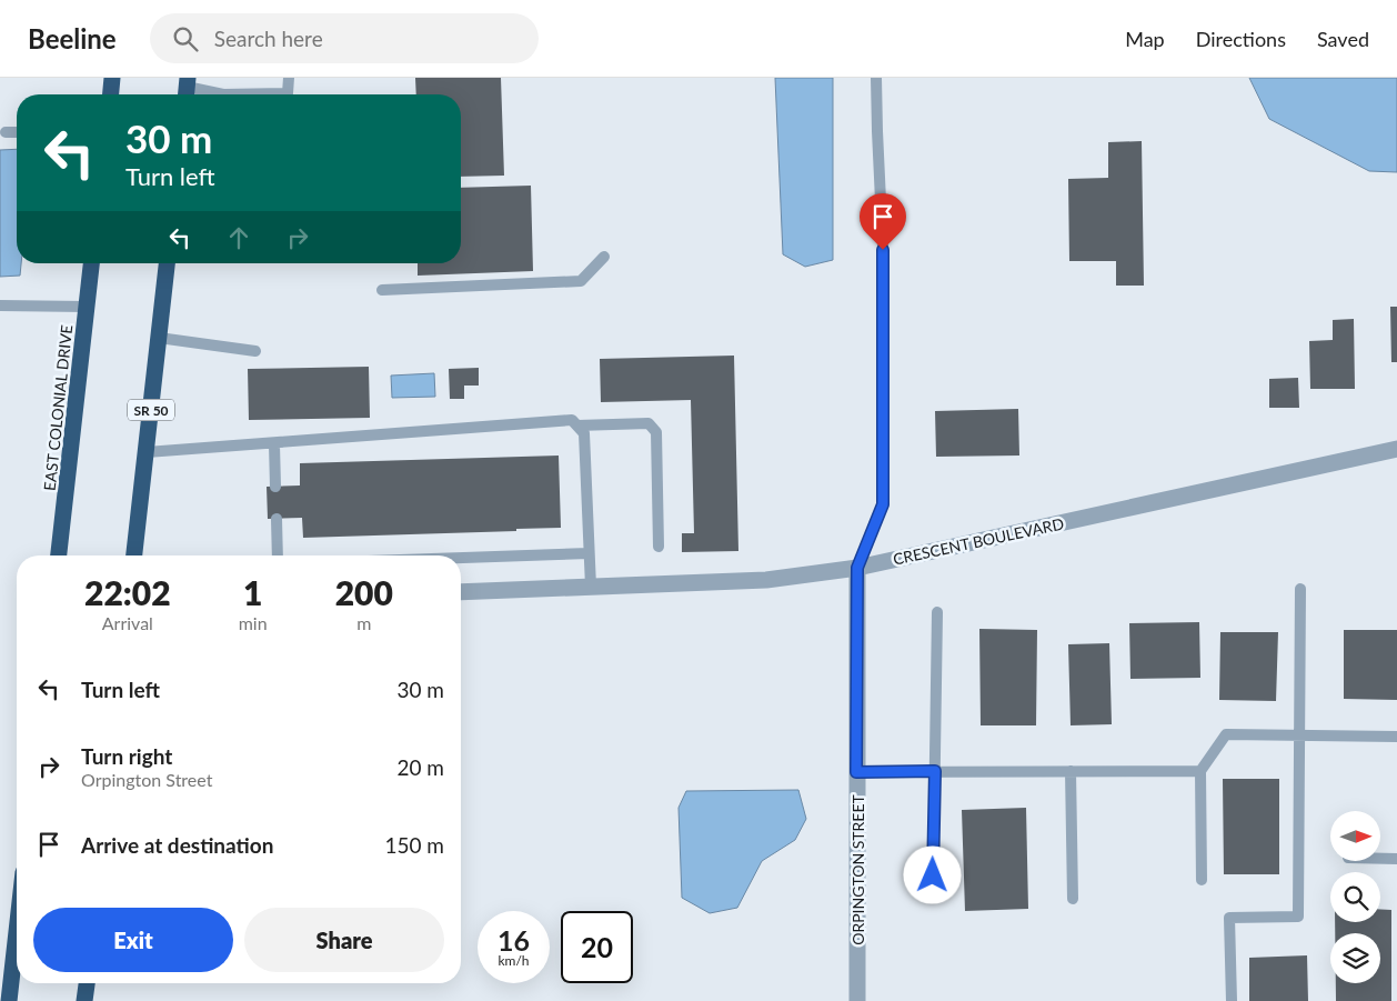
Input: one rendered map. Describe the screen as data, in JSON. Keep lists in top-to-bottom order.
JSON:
{
  "streets": {
    "highway": ["EAST COLONIAL DRIVE", "SR 50"],
    "street": ["CRESCENT BOULEVARD", "ORPINGTON STREET"]
  },
  "crossings": [
    ["CRESCENT BOULEVARD", "ORPINGTON STREET"]
  ],
  "north": "right",
  "page": {
    "header": "Beeline",
    "search": "Search here",
    "nav": ["Map", "Directions", "Saved"],
    "turn": ["30 m", "Turn left"],
    "eta": [
      "22:02",
      "Arrival",
      "1",
      "min",
      "200",
      "m"
    ],
    "list": [
      {
        "name": "Turn left",
        "value": "30 m"
      },
      {
        "name": "Turn right",
        "note": "Orpington Street",
        "value": "20 m"
      },
      {
        "name": "Arrive at destination",
        "value": "150 m"
      }
    ],
    "buttons": ["Exit", "Share"],
    "speed": "16 km/h",
    "limit": "20"
  }
}
